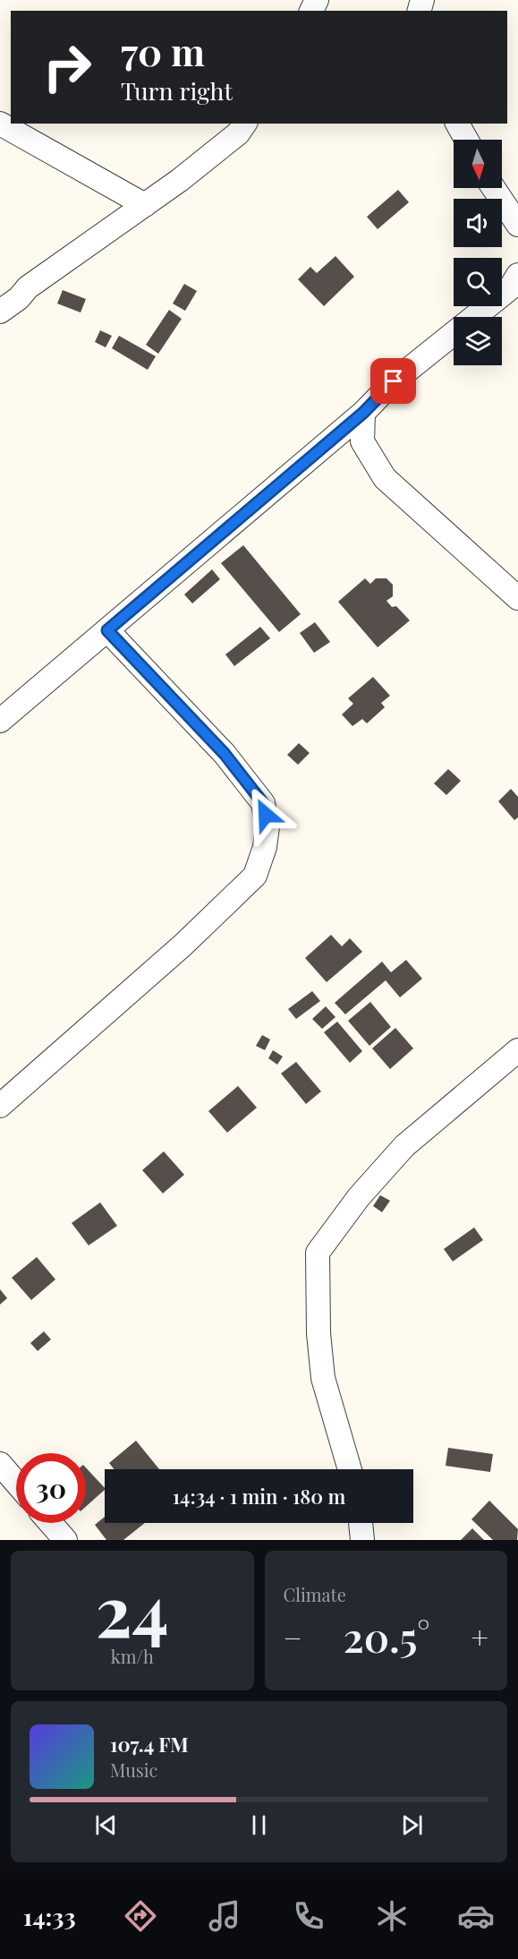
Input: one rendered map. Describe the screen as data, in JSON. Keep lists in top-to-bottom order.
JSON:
{
  "north": "bottom",
  "page": {
    "turn": ["70 m", "Turn right"],
    "limit": "30",
    "trip": "14:34 · 1 min · 180 m",
    "tile": [
      ["24", "km/h"],
      "Climate"
    ],
    "heat": ["−", "20.5°", "+"],
    "song": ["107.4 FM", "Music"],
    "tabs": "14:33"
  }
}
